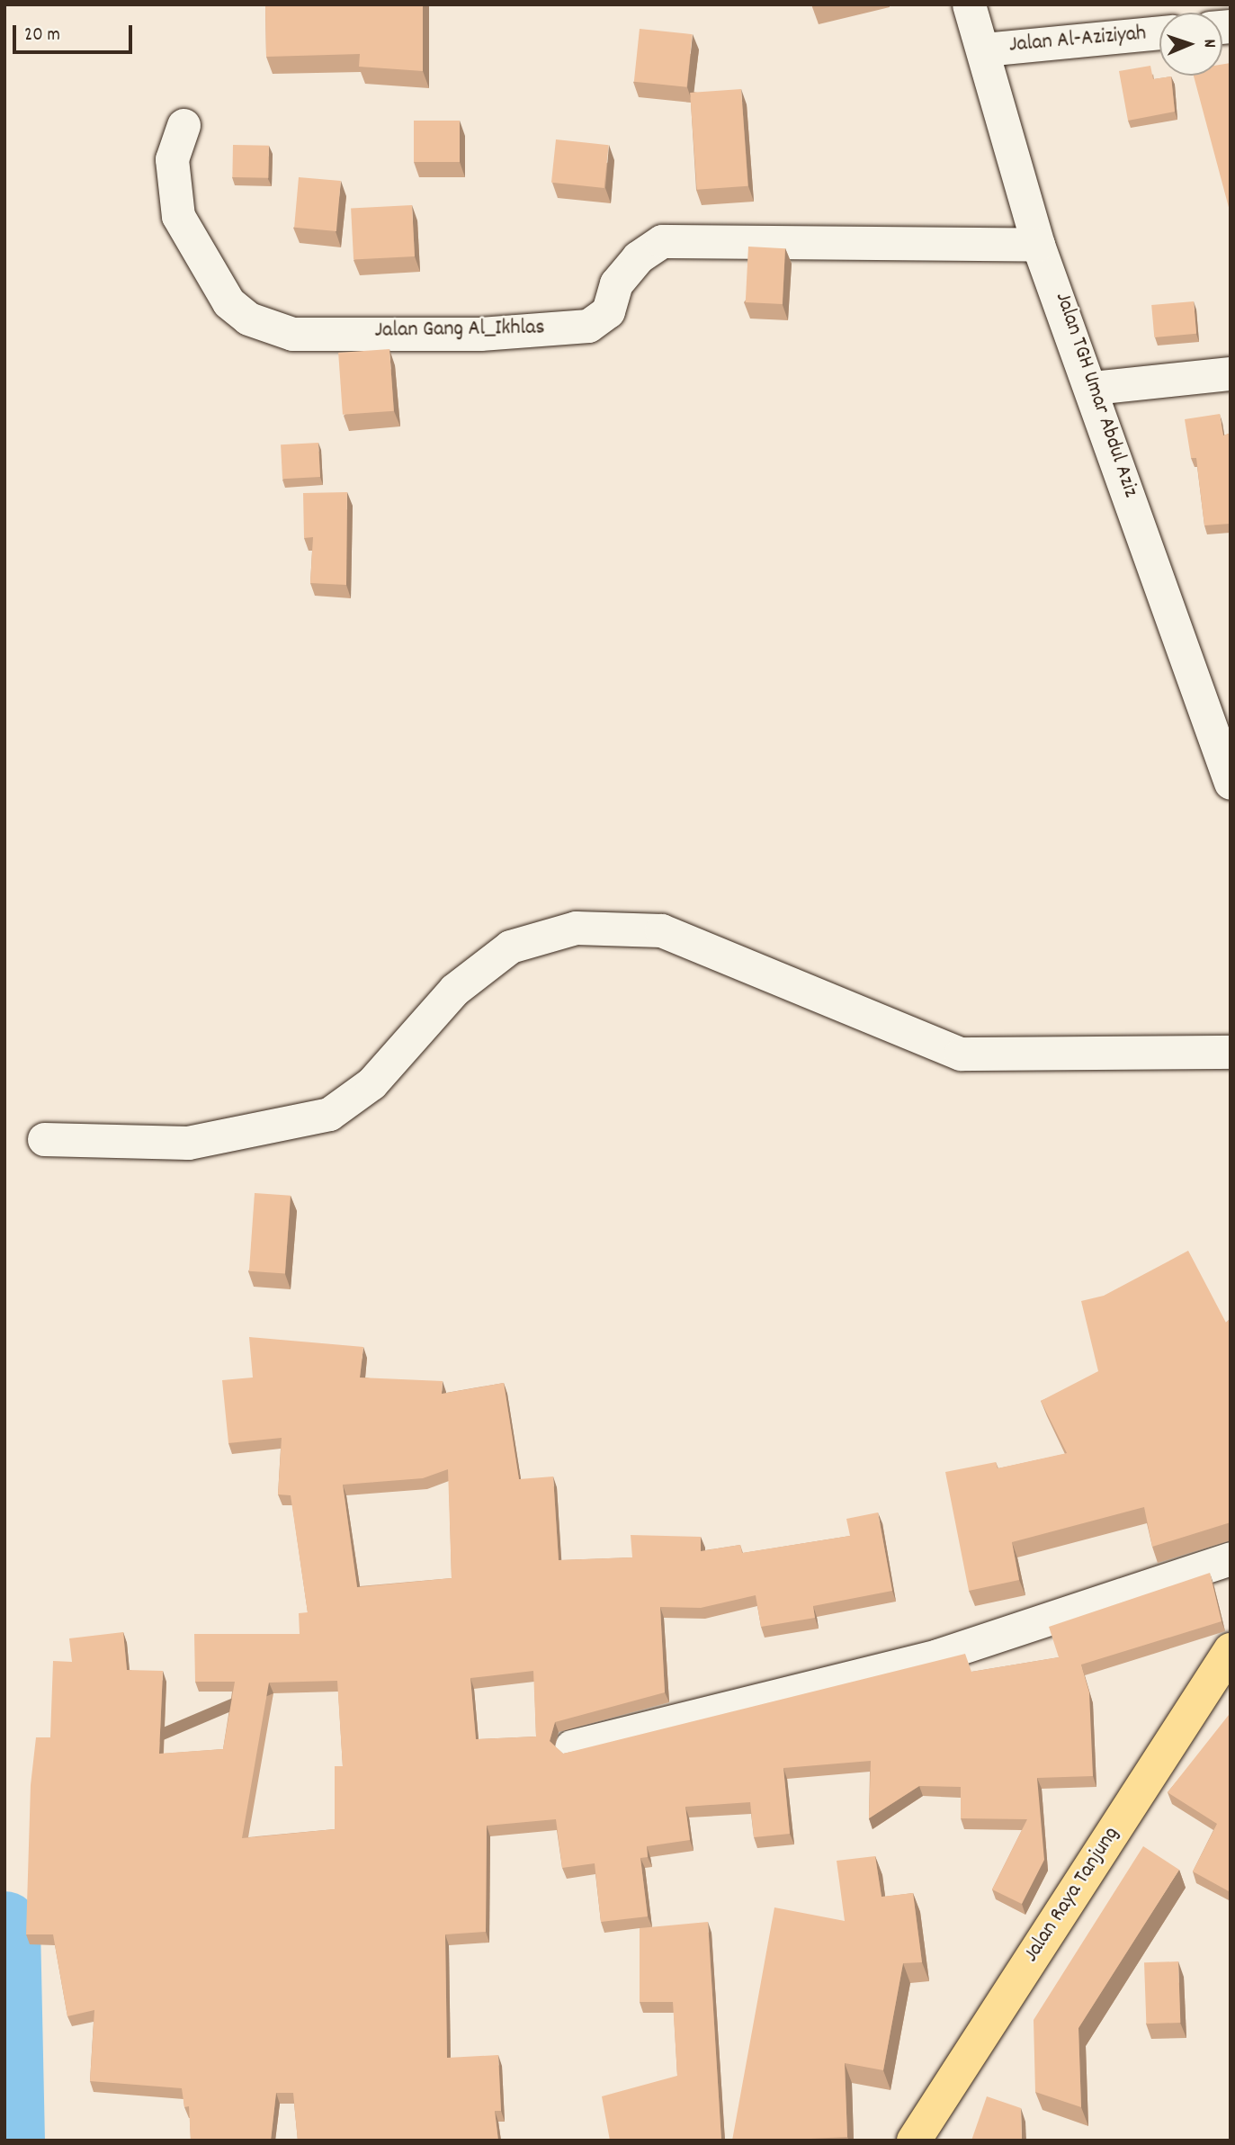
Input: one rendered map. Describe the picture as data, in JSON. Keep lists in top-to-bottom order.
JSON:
{
  "streets": {
    "main road": ["Jalan Raya Tanjung"],
    "street": ["Jalan Al-Aziziyah", "Jalan Gang Al_Ikhlas", "Jalan TGH Umar Abdul Aziz"]
  },
  "crossings": [
    ["Jalan Al-Aziziyah", "Jalan TGH Umar Abdul Aziz"],
    ["Jalan Gang Al_Ikhlas", "Jalan TGH Umar Abdul Aziz"]
  ],
  "scale_bar": "20 m",
  "north": "right"
}
